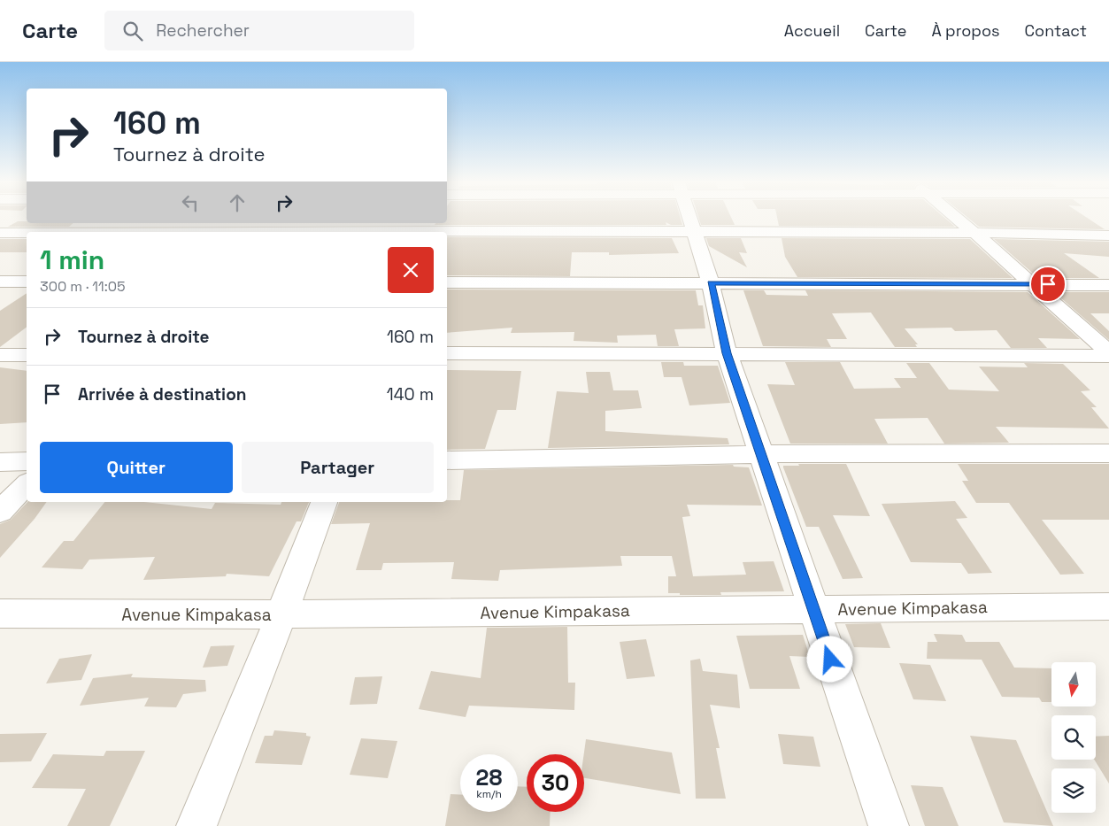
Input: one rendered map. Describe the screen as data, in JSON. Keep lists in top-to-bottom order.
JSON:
{
  "streets": {
    "street": ["Avenue Kimpakasa"]
  },
  "north": "bottom",
  "page": {
    "header": "Carte",
    "search": "Rechercher",
    "nav": [
      "Accueil",
      "Carte",
      "À propos",
      "Contact"
    ],
    "turn": ["160 m", "Tournez à droite"],
    "heading": ["1 min", "300 m · 11:05"],
    "list": [
      {
        "name": "Tournez à droite",
        "value": "160 m"
      },
      {
        "name": "Arrivée à destination",
        "value": "140 m"
      }
    ],
    "buttons": ["Quitter", "Partager"],
    "speed": "28 km/h",
    "limit": "30"
  }
}
